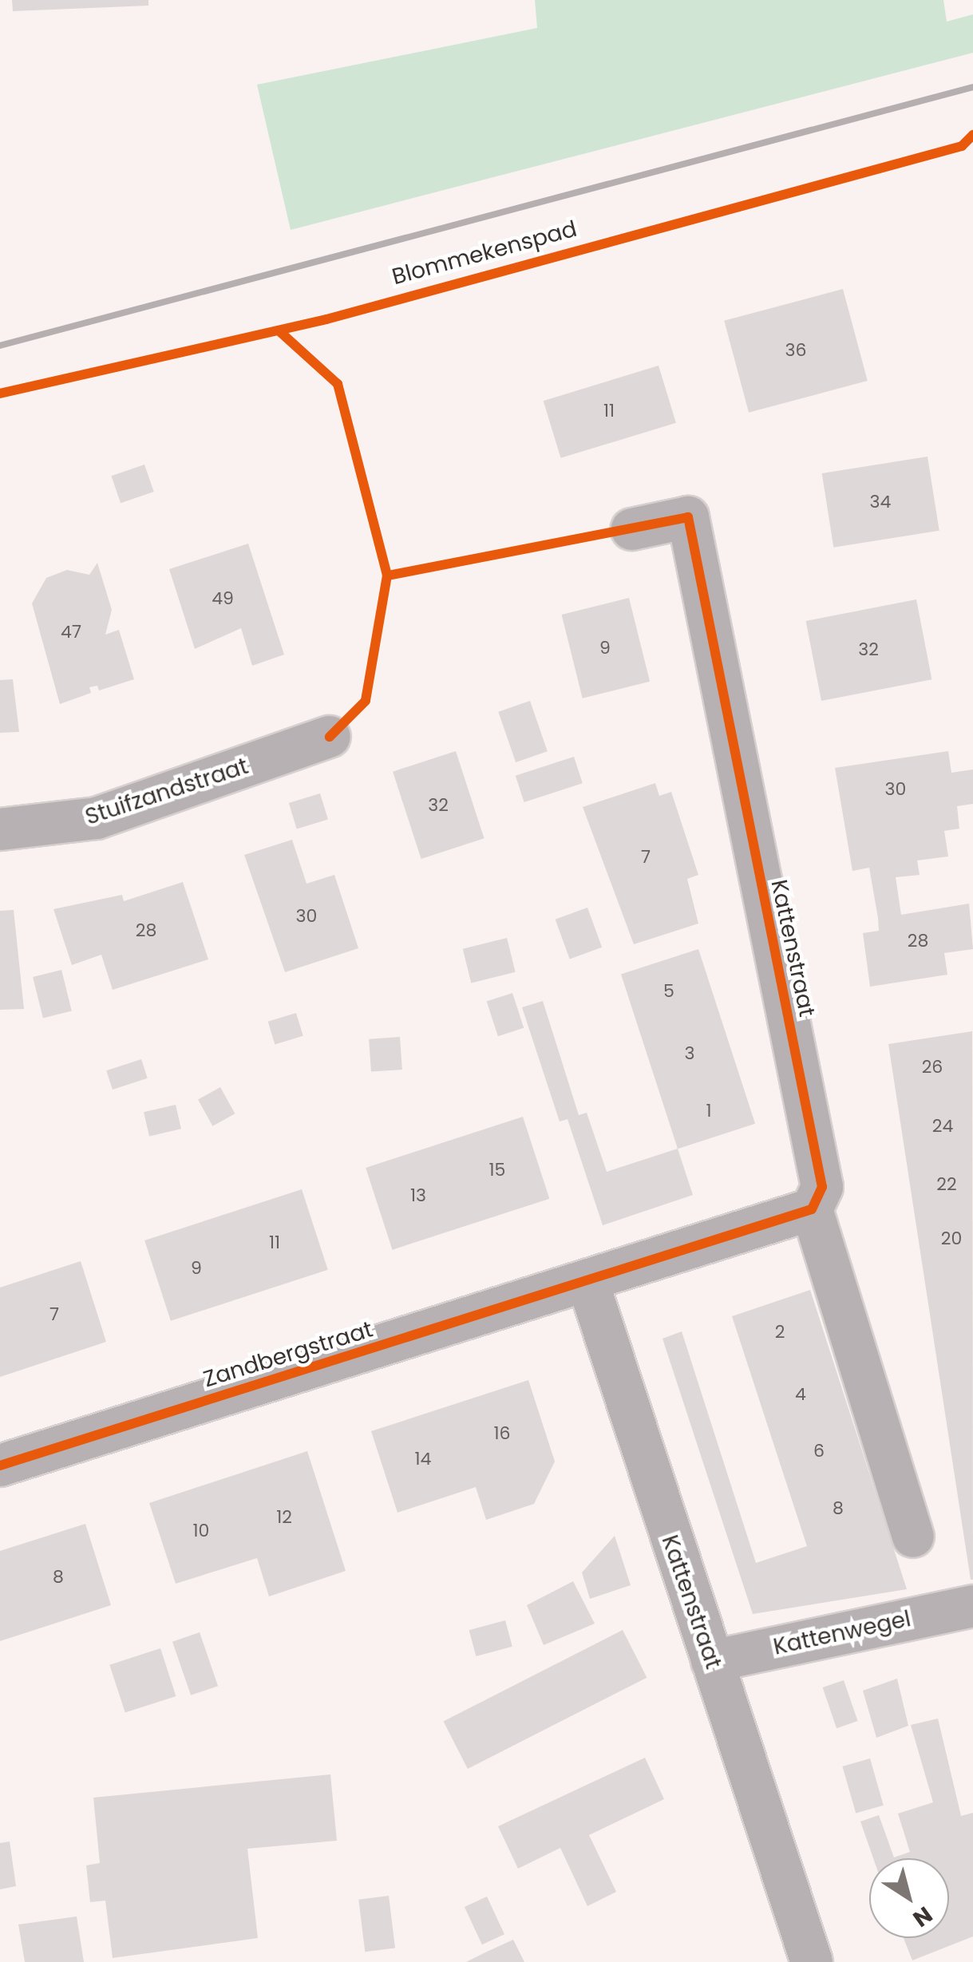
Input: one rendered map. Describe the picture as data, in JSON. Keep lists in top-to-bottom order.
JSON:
{
  "streets": {
    "street": [
      "Stuifzandstraat",
      "Kattenstraat",
      "Zandbergstraat",
      "Kattenwegel"
    ],
    "cycle path": ["Blommekenspad"]
  },
  "crossings": [
    ["Kattenstraat", "Zandbergstraat"],
    ["Kattenstraat", "Kattenwegel"]
  ],
  "house_numbers": [
    "36",
    "11",
    "34",
    "49",
    "47",
    "9",
    "32",
    "30",
    "32",
    "7",
    "30",
    "28",
    "28",
    "5",
    "3",
    "26",
    "1",
    "24",
    "15",
    "22",
    "13",
    "20",
    "11",
    "9",
    "7",
    "2",
    "4",
    "16",
    "6",
    "14",
    "8",
    "12",
    "10",
    "8"
  ],
  "north": "bottom right"
}
